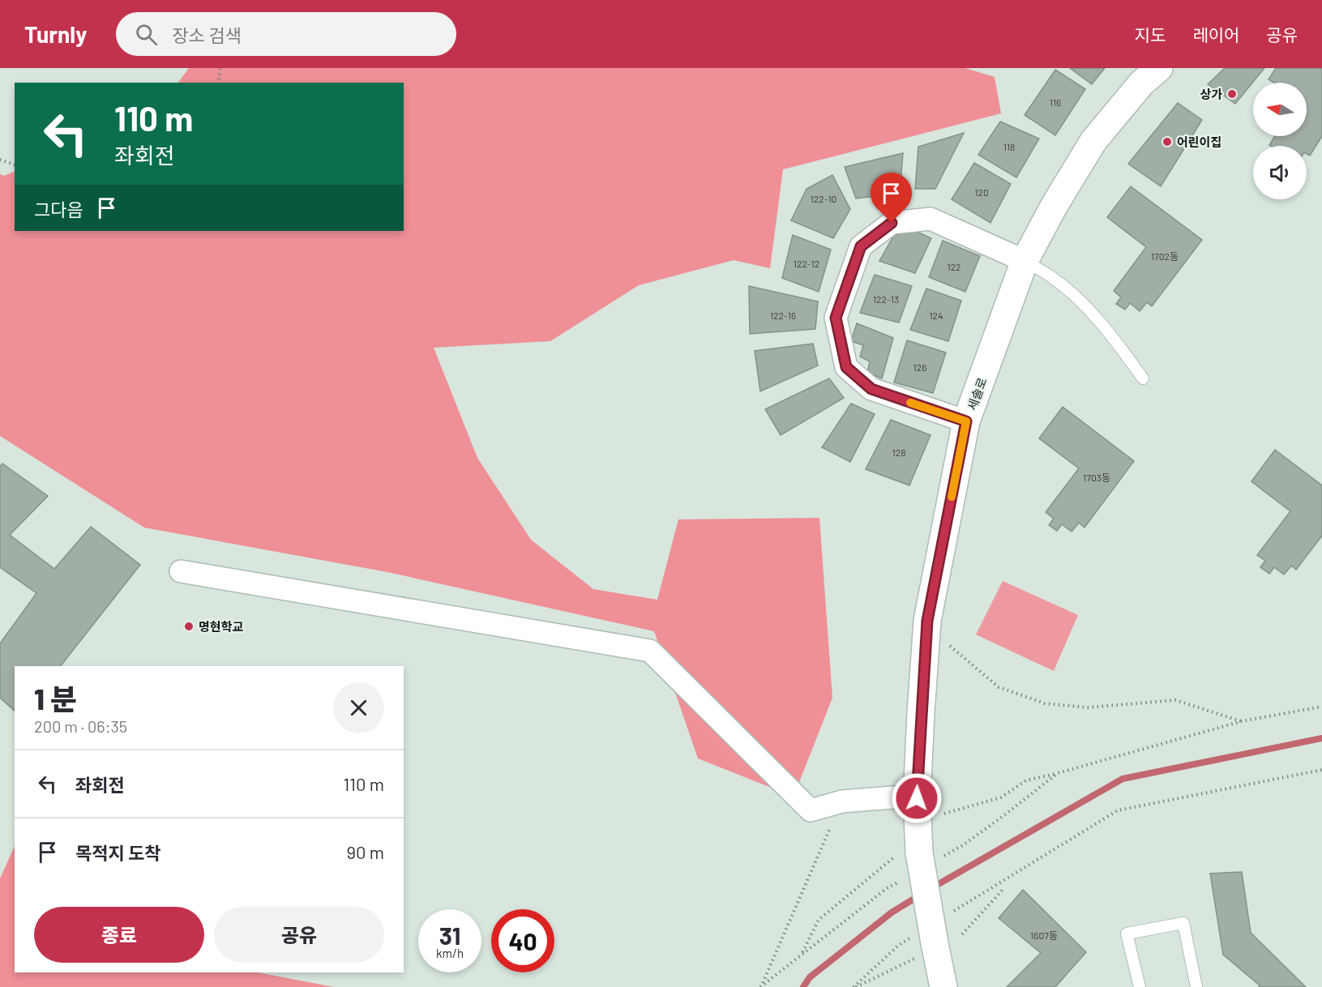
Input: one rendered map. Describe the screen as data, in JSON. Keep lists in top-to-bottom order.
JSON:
{
  "streets": {
    "street": ["세솔로"]
  },
  "places": ["상가", "어린이집", "명현학교"],
  "house_numbers": [
    "116",
    "118",
    "120",
    "122-10",
    "1702동",
    "122-12",
    "122",
    "122-13",
    "122-16",
    "124",
    "126",
    "128",
    "1703동",
    "1607동"
  ],
  "north": "left",
  "page": {
    "header": "Turnly",
    "search": "장소 검색",
    "nav": ["지도", "레이어", "공유"],
    "turn": ["110 m", "좌회전"],
    "then": "그다음",
    "heading": ["1 분", "200 m · 06:35"],
    "list": [
      {
        "name": "좌회전",
        "value": "110 m"
      },
      {
        "name": "목적지 도착",
        "value": "90 m"
      }
    ],
    "buttons": ["종료", "공유"],
    "speed": "31 km/h",
    "limit": "40"
  }
}
